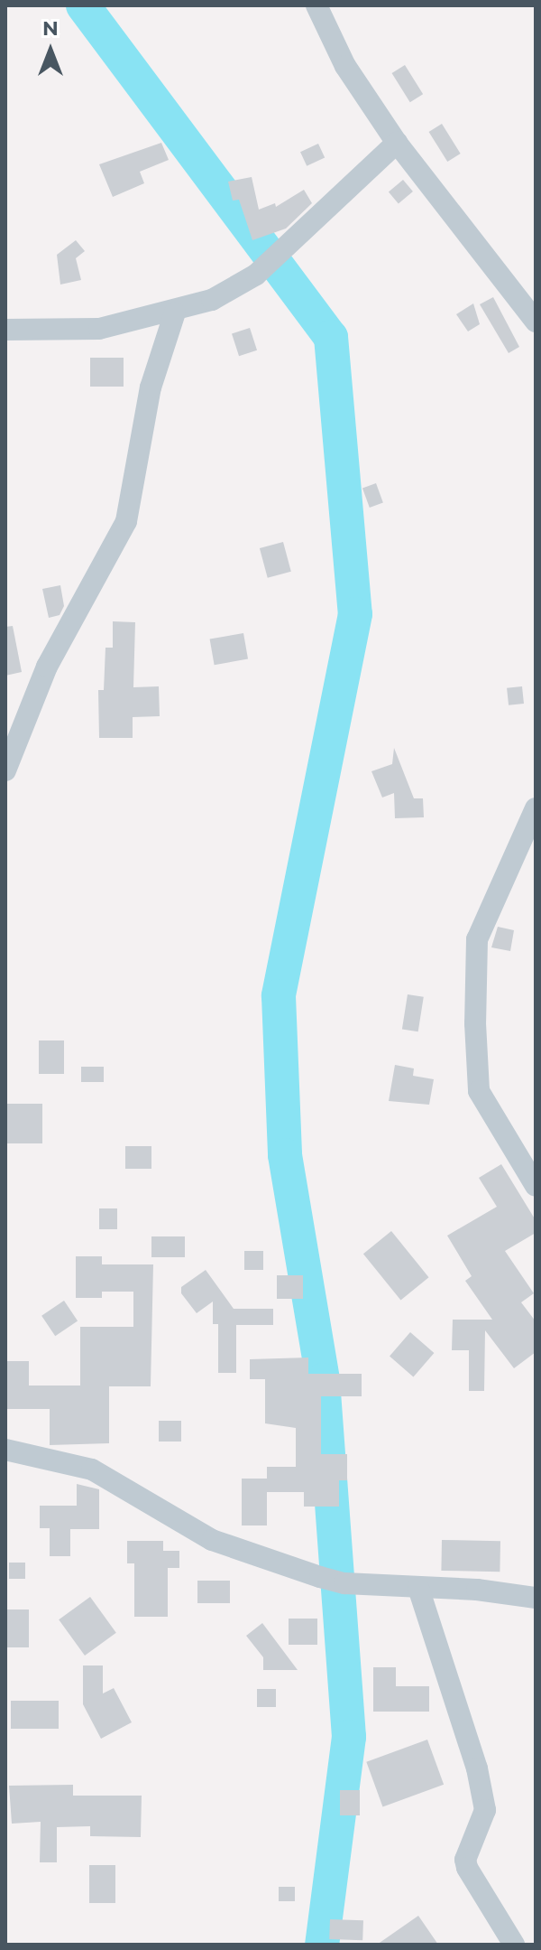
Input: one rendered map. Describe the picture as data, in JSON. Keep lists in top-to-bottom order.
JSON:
{
  "north": "top"
}
